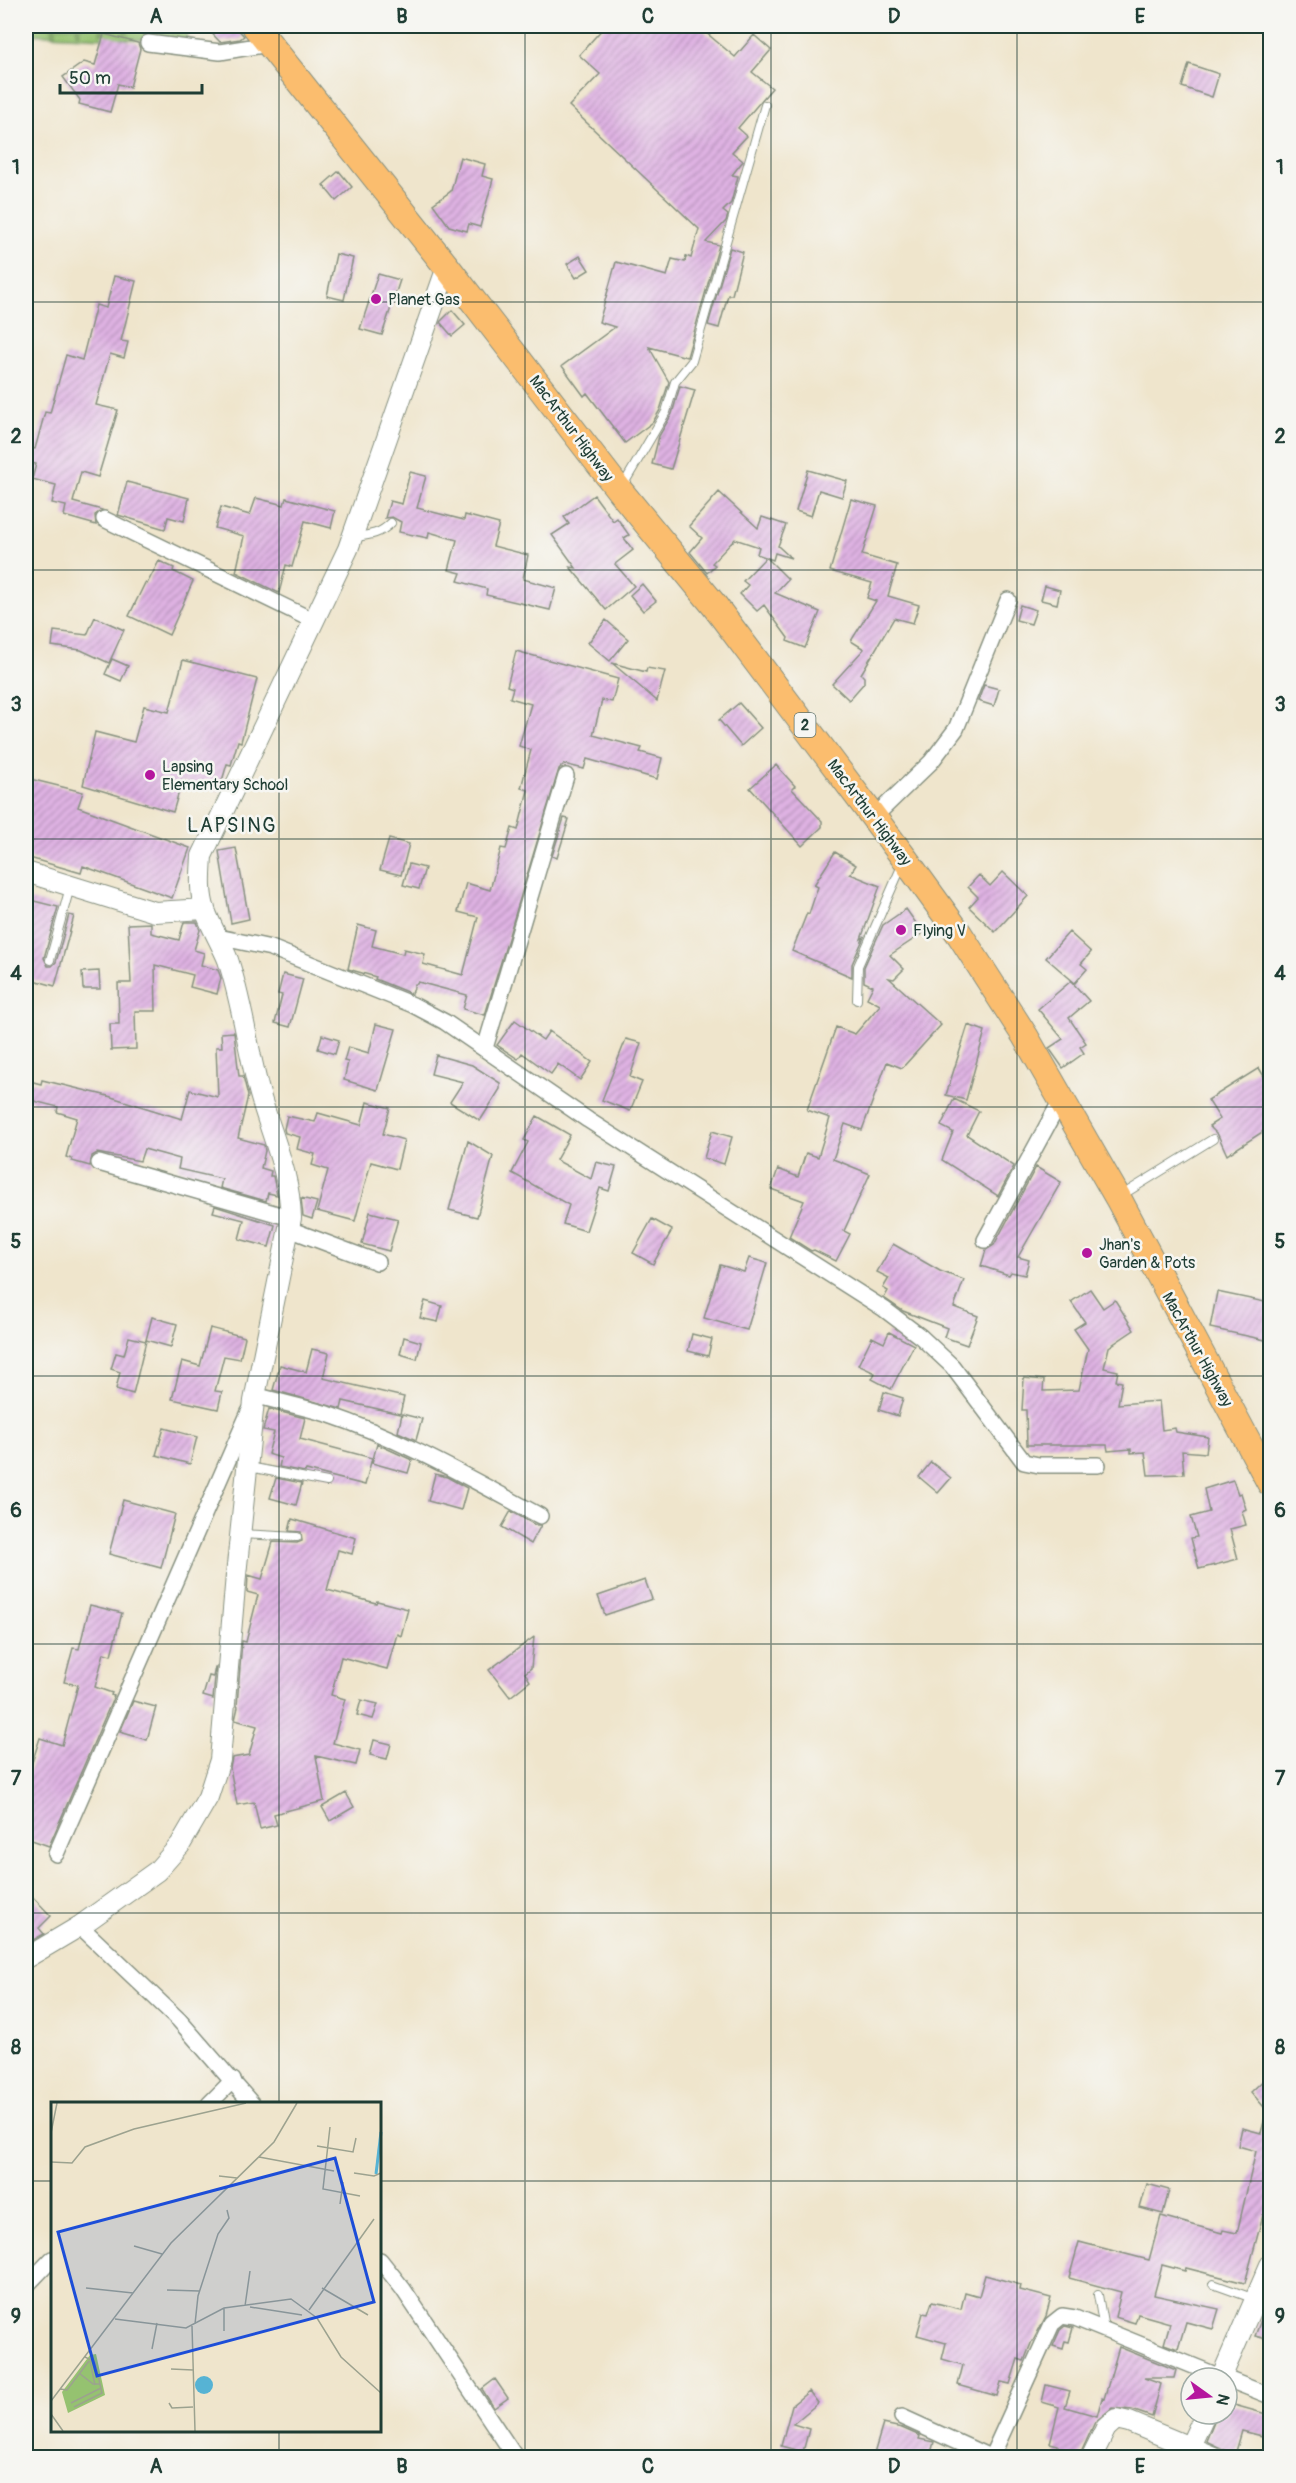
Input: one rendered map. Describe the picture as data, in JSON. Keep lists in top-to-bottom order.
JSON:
{
  "streets": {
    "highway": ["MacArthur Highway", "2"]
  },
  "districts": ["LAPSING"],
  "places": [
    "Planet Gas",
    "Lapsing Elementary School",
    "Flying V",
    "Jhan's Garden & Pots"
  ],
  "scale_bar": "50 m",
  "north": "right",
  "grid": {
    "columns": [
      "A",
      "B",
      "C",
      "D",
      "E"
    ],
    "rows": [
      "1",
      "2",
      "3",
      "4",
      "5",
      "6",
      "7",
      "8",
      "9"
    ]
  }
}
